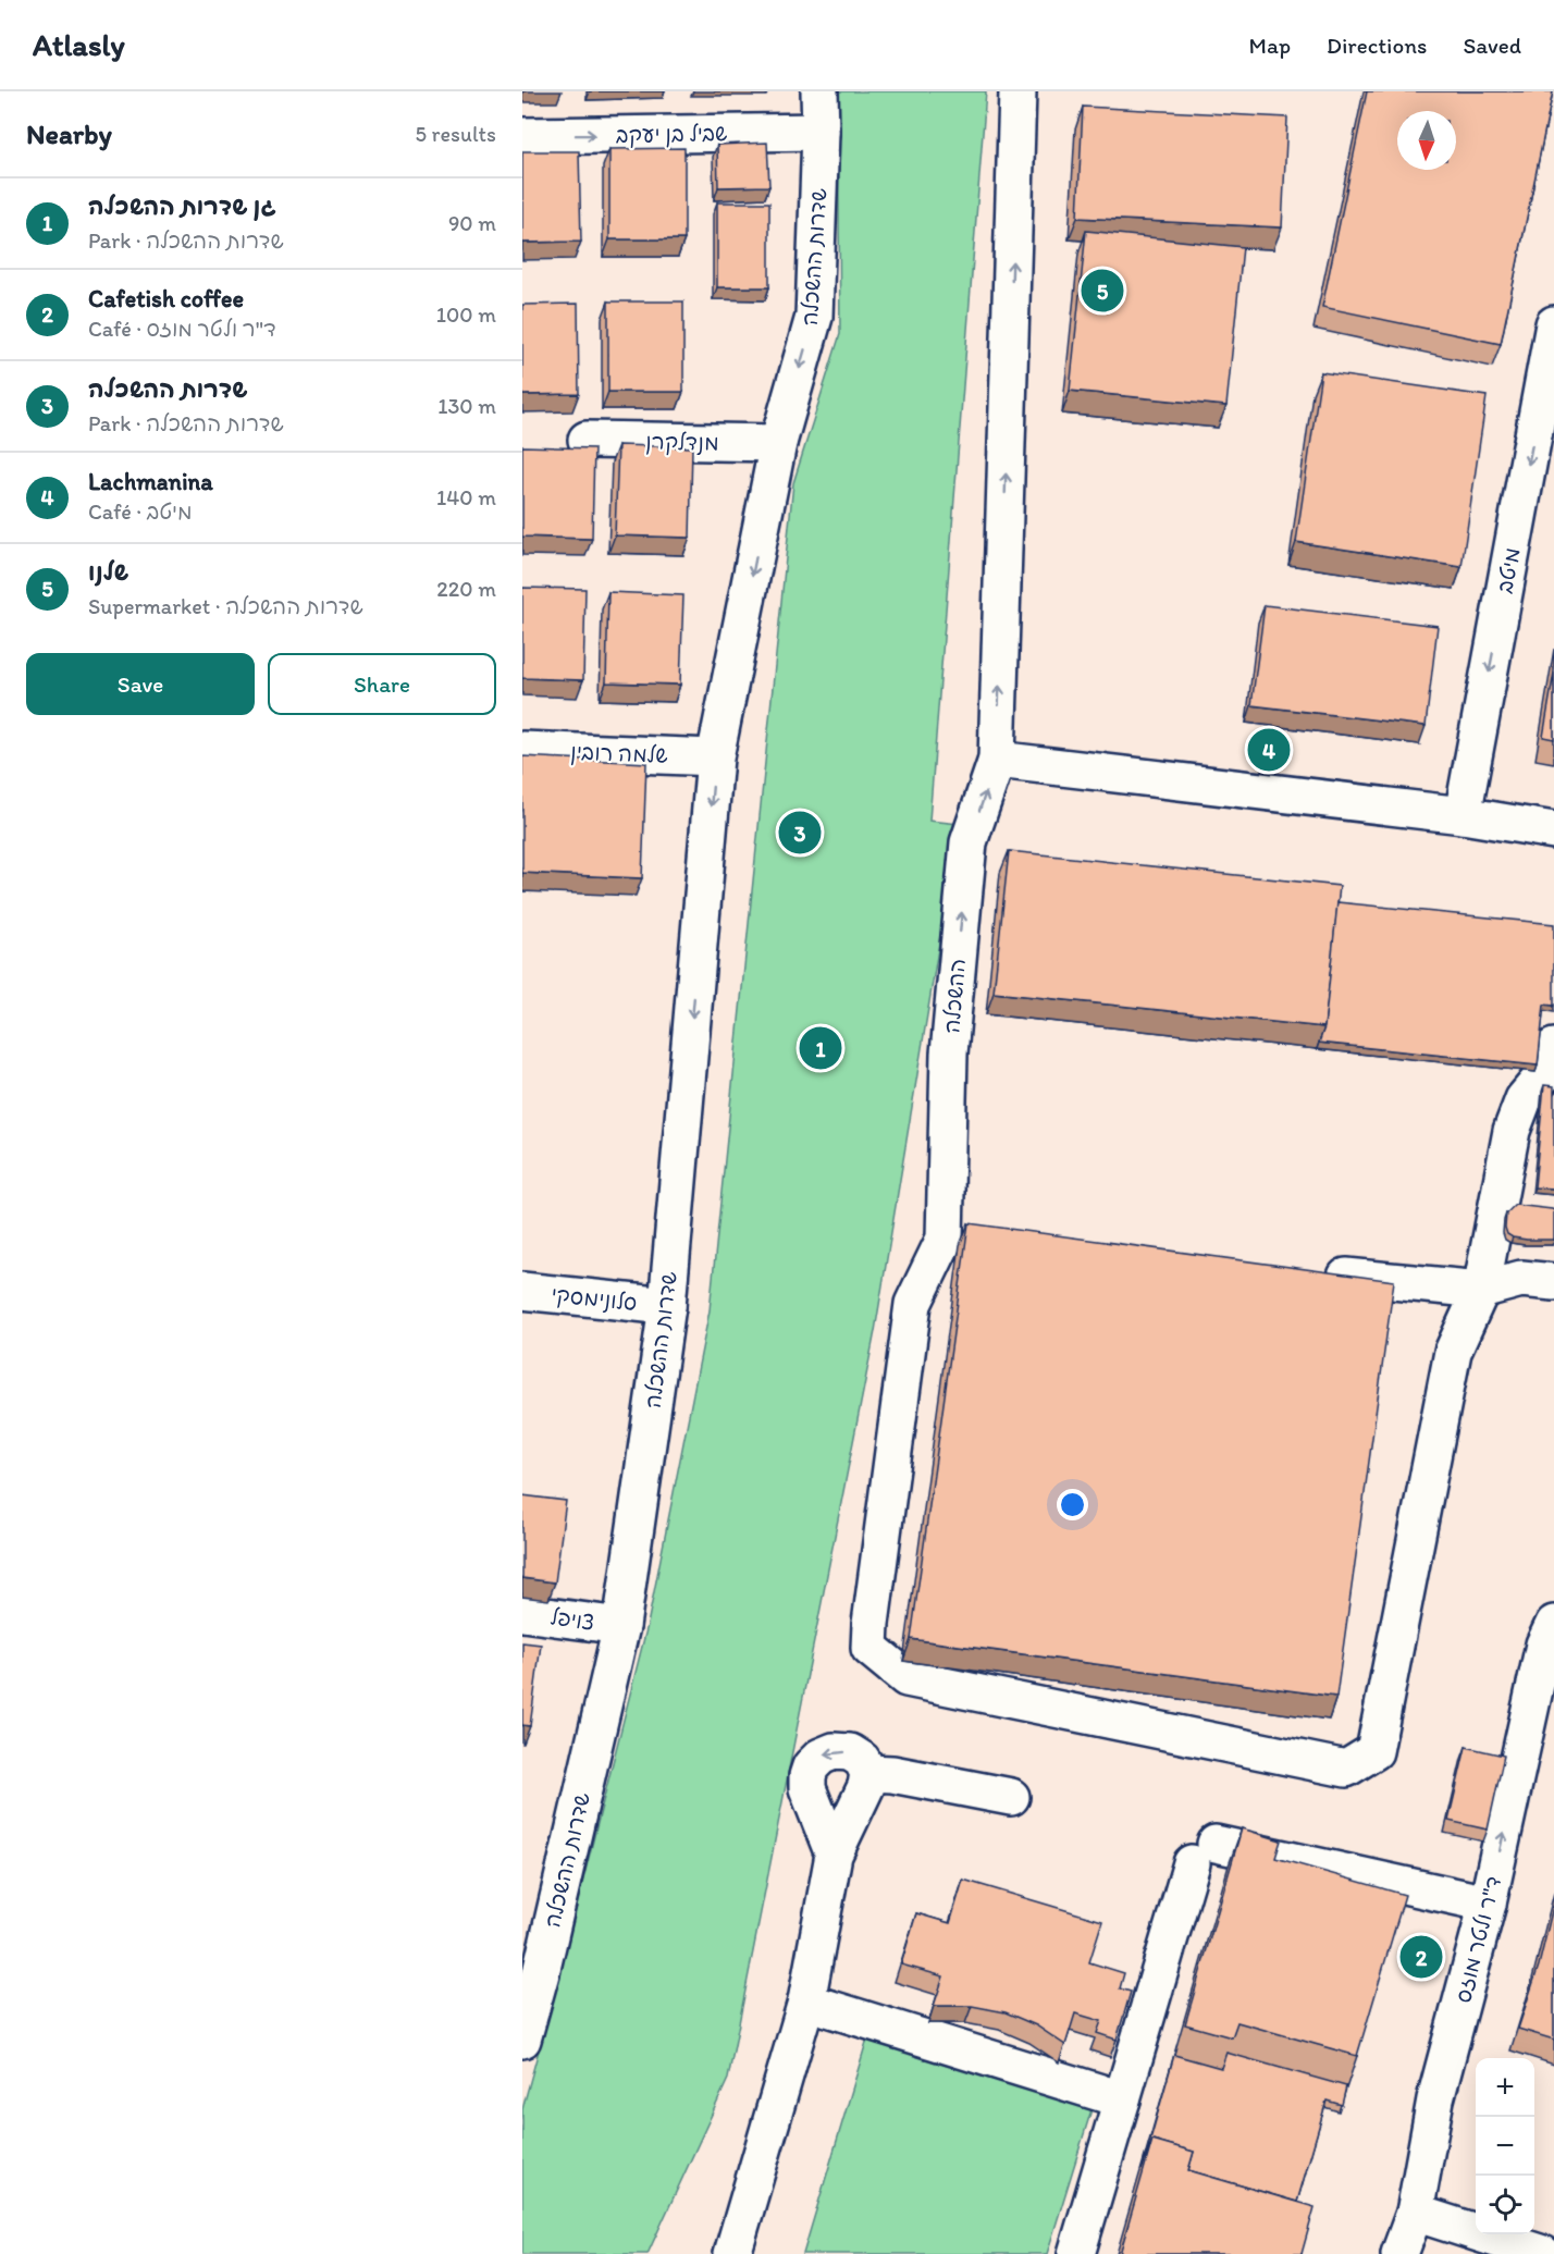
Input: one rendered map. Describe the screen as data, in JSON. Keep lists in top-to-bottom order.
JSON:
{
  "streets": {
    "street": [
      "שביל בן יעקב",
      "שדרות ההשכלה",
      "מנדלקרן",
      "מיטב",
      "שלמה רובין",
      "ההשכלה",
      "סלונימסקי",
      "צויפל",
      "ד\"ר ולטר מוזס"
    ]
  },
  "crossings": [
    ["שביל בן יעקב", "שדרות ההשכלה"],
    ["שדרות ההשכלה", "מנדלקרן"],
    ["שדרות ההשכלה", "שלמה רובין"],
    ["שדרות ההשכלה", "סלונימסקי"],
    ["שדרות ההשכלה", "צויפל"]
  ],
  "one_way": [
    "שביל בן יעקב",
    "מיטב",
    "ההשכלה",
    "ד\"ר ולטר מוזס"
  ],
  "north": "bottom",
  "page": {
    "header": "Atlasly",
    "nav": ["Map", "Directions", "Saved"],
    "heading": ["Nearby", "5 results"],
    "list": [
      {
        "mark": "1",
        "name": "גן שדרות ההשכלה",
        "note": "Park · שדרות ההשכלה",
        "value": "90 m"
      },
      {
        "mark": "2",
        "name": "Cafetish coffee",
        "note": "Café · ד\"ר ולטר מוזס",
        "value": "100 m"
      },
      {
        "mark": "3",
        "name": "שדרות ההשכלה",
        "note": "Park · שדרות ההשכלה",
        "value": "130 m"
      },
      {
        "mark": "4",
        "name": "Lachmanina",
        "note": "Café · מיטב",
        "value": "140 m"
      },
      {
        "mark": "5",
        "name": "שלנו",
        "note": "Supermarket · שדרות ההשכלה",
        "value": "220 m"
      }
    ],
    "pins": [
      "5",
      "4",
      "3",
      "1",
      "2"
    ],
    "buttons": ["Save", "Share"],
    "map_buttons": ["+", "−"]
  }
}
